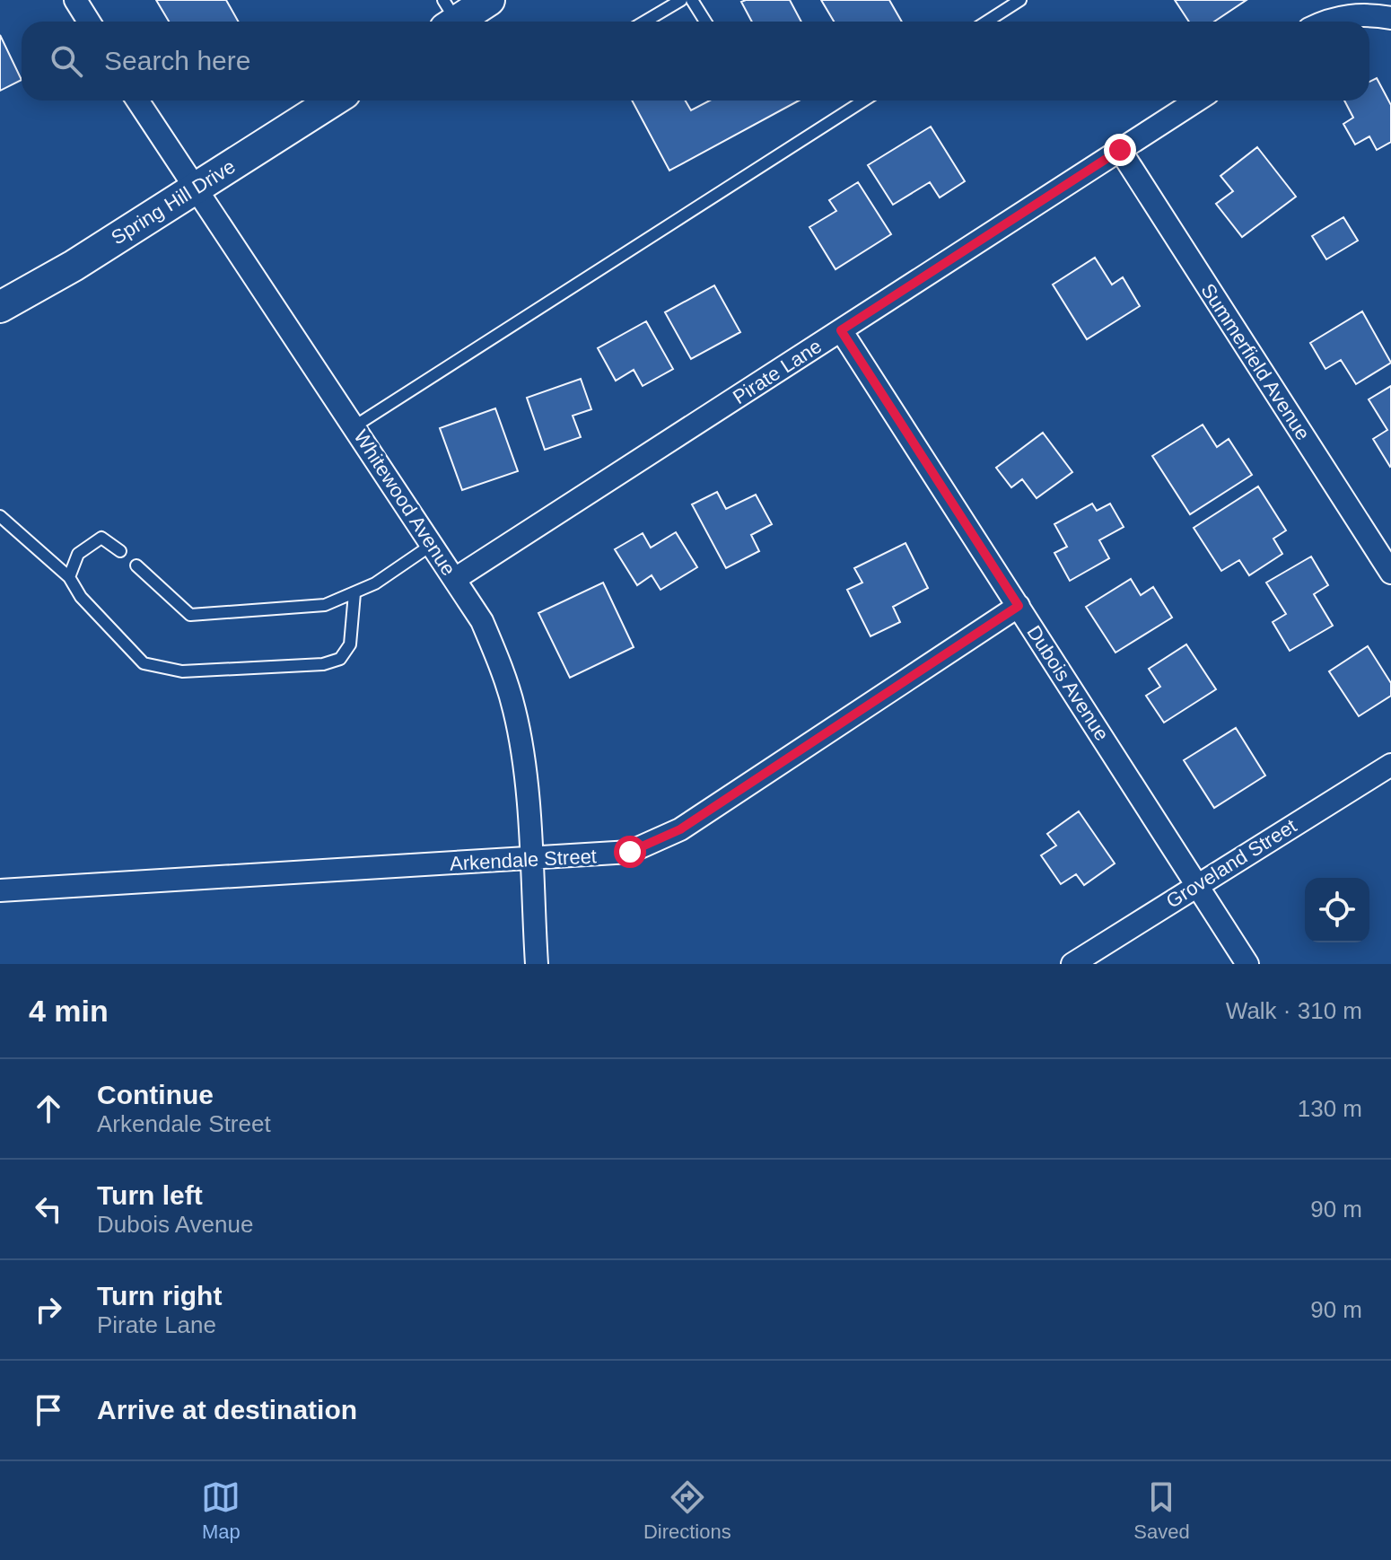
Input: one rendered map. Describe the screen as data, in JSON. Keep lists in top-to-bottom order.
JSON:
{
  "streets": {
    "main road": ["Spring Hill Drive"],
    "street": [
      "Summerfield Avenue",
      "Pirate Lane",
      "Whitewood Avenue",
      "Dubois Avenue",
      "Arkendale Street",
      "Groveland Street"
    ]
  },
  "crossings": [
    ["Spring Hill Drive", "Whitewood Avenue"],
    ["Summerfield Avenue", "Pirate Lane"],
    ["Pirate Lane", "Whitewood Avenue"],
    ["Pirate Lane", "Dubois Avenue"],
    ["Whitewood Avenue", "Arkendale Street"],
    ["Dubois Avenue", "Arkendale Street"],
    ["Dubois Avenue", "Groveland Street"]
  ],
  "page": {
    "search": "Search here",
    "heading": ["4 min", "Walk · 310 m"],
    "list": [
      ["Continue", "Arkendale Street", "130 m"],
      ["Turn left", "Dubois Avenue", "90 m"],
      ["Turn right", "Pirate Lane", "90 m"],
      "Arrive at destination"
    ],
    "nav": ["Map", "Directions", "Saved"]
  }
}
